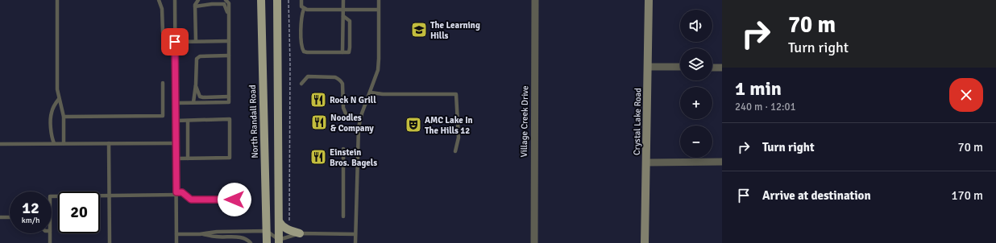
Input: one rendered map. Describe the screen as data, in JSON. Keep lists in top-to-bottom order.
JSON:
{
  "streets": {
    "main road": ["North Randall Road"],
    "street": ["Village Creek Drive", "Crystal Lake Road"]
  },
  "places": {
    "school or university": ["The Learning Hills"],
    "restaurant": ["Rock N Grill", "Noodles & Company", "Einstein Bros. Bagels"],
    "theatre": ["AMC Lake In The Hills 12"]
  },
  "page": {
    "turn": ["70 m", "Turn right"],
    "map_buttons": ["+", "−"],
    "heading": ["1 min", "240 m · 12:01"],
    "list": [
      {
        "name": "Turn right",
        "value": "70 m"
      },
      {
        "name": "Arrive at destination",
        "value": "170 m"
      }
    ],
    "speed": "12 km/h",
    "limit": "20"
  }
}
